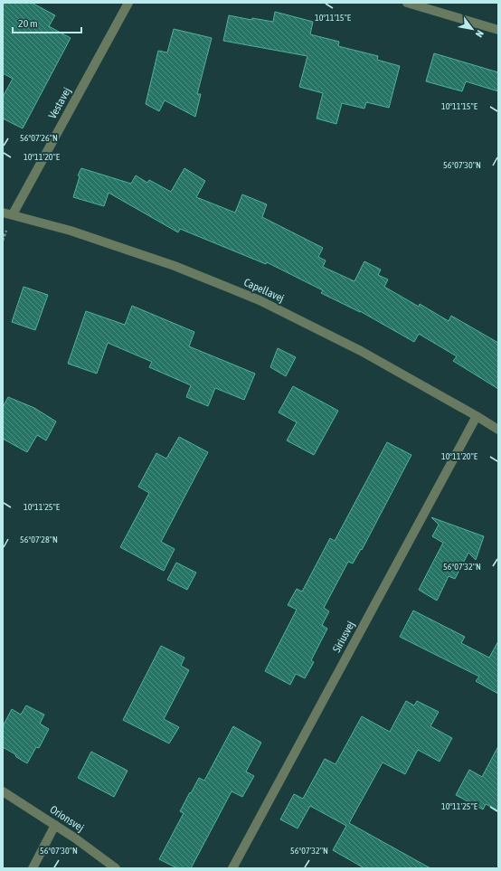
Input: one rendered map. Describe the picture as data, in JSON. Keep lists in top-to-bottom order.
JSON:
{
  "streets": {
    "street": [
      "Vestavej",
      "Capellavej",
      "Siriusvej",
      "Orionsvej"
    ]
  },
  "crossings": [
    ["Vestavej", "Capellavej"],
    ["Capellavej", "Siriusvej"]
  ],
  "scale_bar": "20 m",
  "north": "bottom right",
  "coordinates": [
    "10°11'15\"E",
    "56°07'26\"N",
    "10°11'20\"E",
    "56°07'30\"N",
    "10°11'25\"E",
    "56°07'28\"N",
    "56°07'32\"N"
  ]
}
